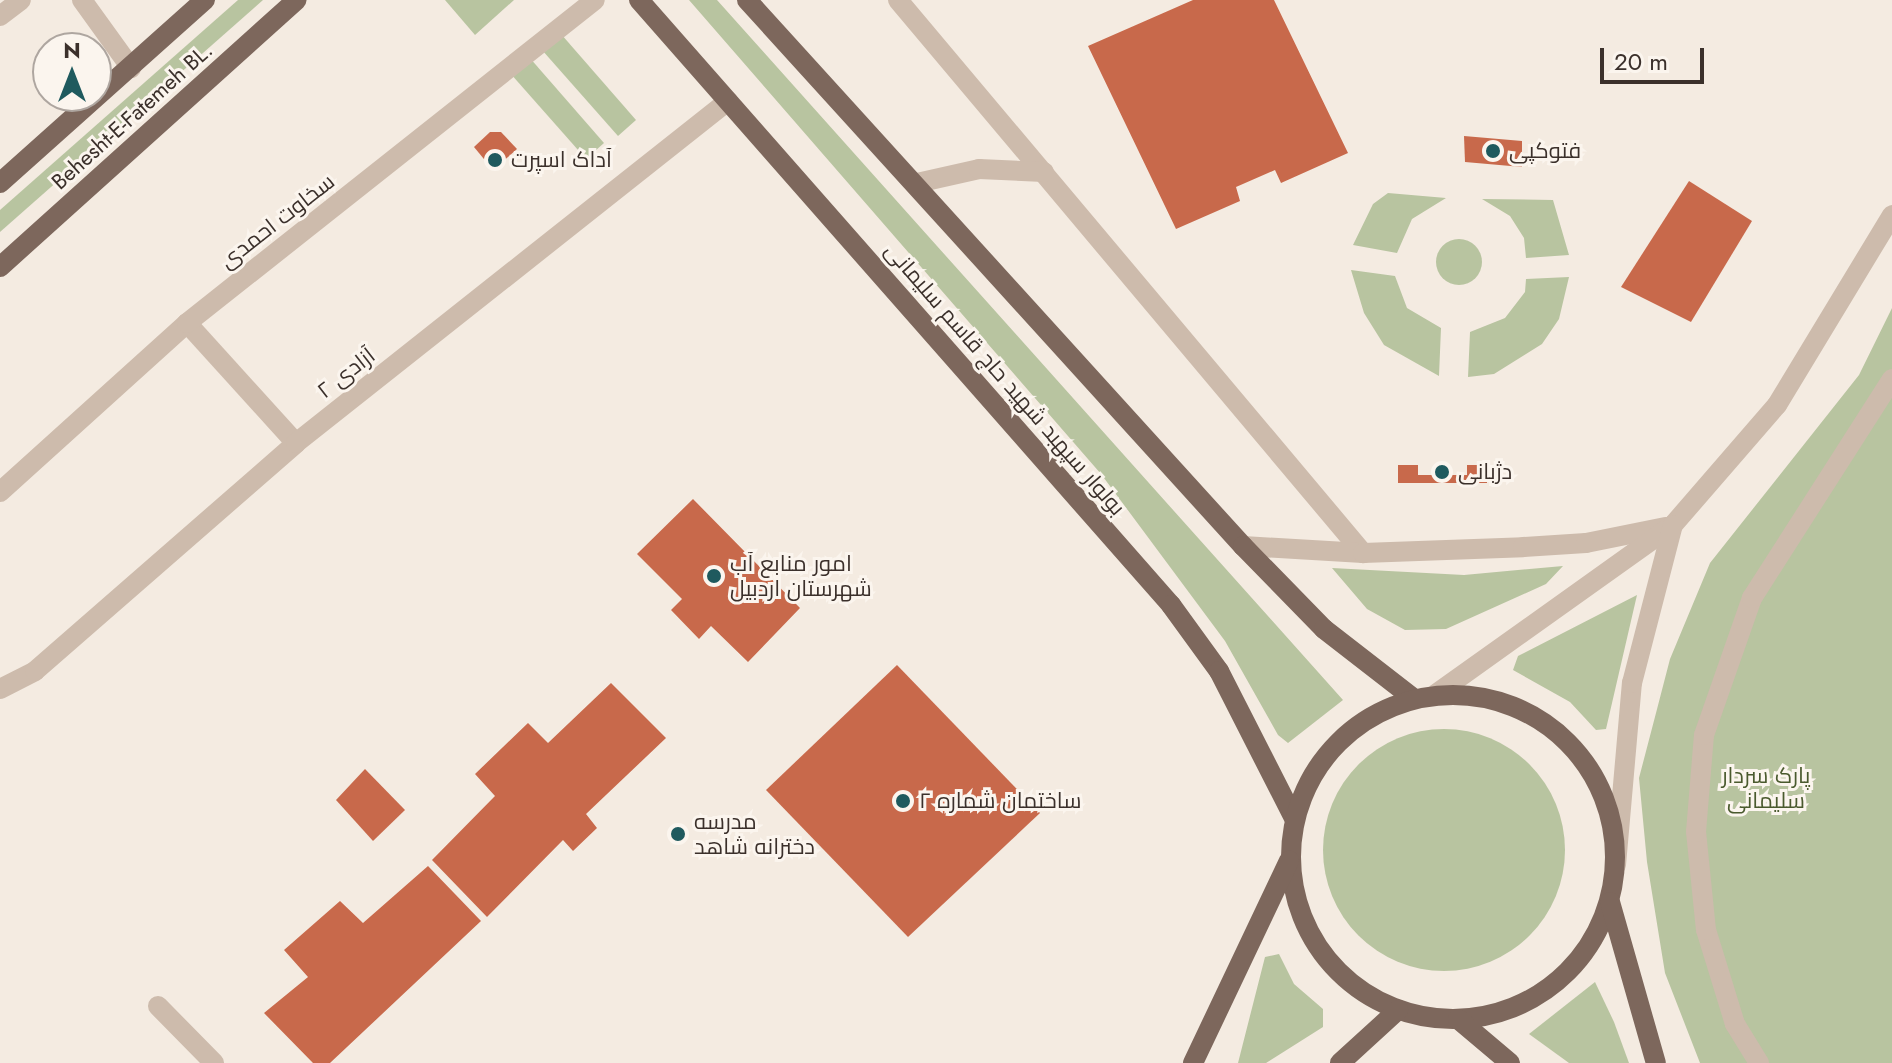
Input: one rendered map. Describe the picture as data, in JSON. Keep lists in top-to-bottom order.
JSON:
{
  "streets": {
    "main road": ["Behesht-E-Fatemeh BL.", "بولوار سپهبد شهید حاج قاسم سلیمانی"],
    "street": ["سخاوت احمدی", "آزادی ۲"]
  },
  "crossings": [
    ["آزادی ۲", "بولوار سپهبد شهید حاج قاسم سلیمانی"]
  ],
  "parks": ["پارک سردار سلیمانی"],
  "places": [
    "فتوکپی",
    "آداک اسپرت",
    "دژبانی",
    "امور منابع آب شهرستان اردبیل",
    "ساختمان شماره ۲",
    "مدرسه دخترانه شاهد"
  ],
  "scale_bar": "20 m",
  "north": "top"
}
